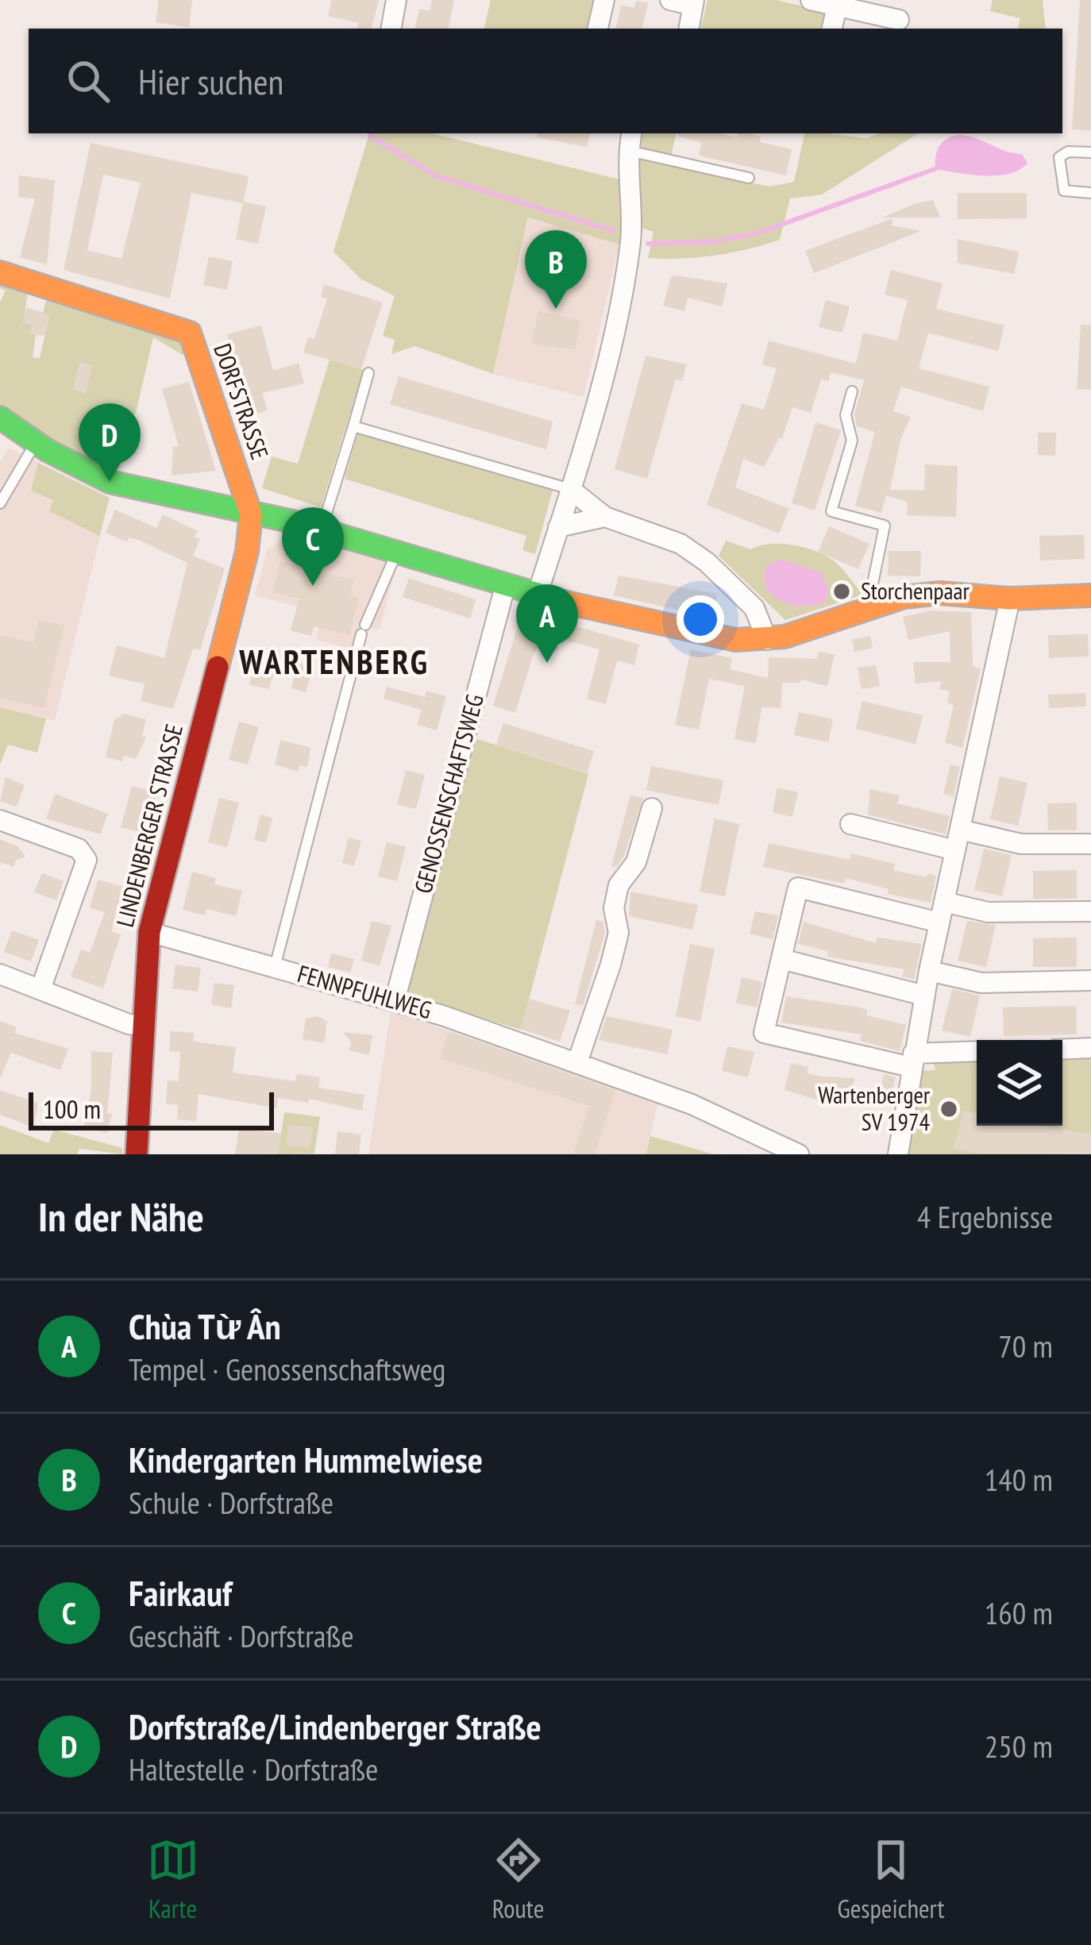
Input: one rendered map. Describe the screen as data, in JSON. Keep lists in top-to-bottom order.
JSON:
{
  "streets": {
    "main road": ["DORFSTRASSE", "LINDENBERGER STRASSE"],
    "street": ["GENOSSENSCHAFTSWEG", "FENNPFUHLWEG"]
  },
  "crossings": [
    ["DORFSTRASSE", "LINDENBERGER STRASSE"],
    ["GENOSSENSCHAFTSWEG", "FENNPFUHLWEG"],
    ["LINDENBERGER STRASSE", "FENNPFUHLWEG"]
  ],
  "districts": ["WARTENBERG"],
  "places": ["Storchenpaar", "Wartenberger SV 1974"],
  "scale_bar": "100 m",
  "page": {
    "search": "Hier suchen",
    "pins": [
      "B",
      "D",
      "C",
      "A"
    ],
    "scale": "100 m",
    "heading": ["In der Nähe", "4 Ergebnisse"],
    "list": [
      {
        "mark": "A",
        "name": "Chùa Từ Ân",
        "note": "Tempel · Genossenschaftsweg",
        "value": "70 m"
      },
      {
        "mark": "B",
        "name": "Kindergarten Hummelwiese",
        "note": "Schule · Dorfstraße",
        "value": "140 m"
      },
      {
        "mark": "C",
        "name": "Fairkauf",
        "note": "Geschäft · Dorfstraße",
        "value": "160 m"
      },
      {
        "mark": "D",
        "name": "Dorfstraße/Lindenberger Straße",
        "note": "Haltestelle · Dorfstraße",
        "value": "250 m"
      }
    ],
    "nav": ["Karte", "Route", "Gespeichert"]
  }
}
